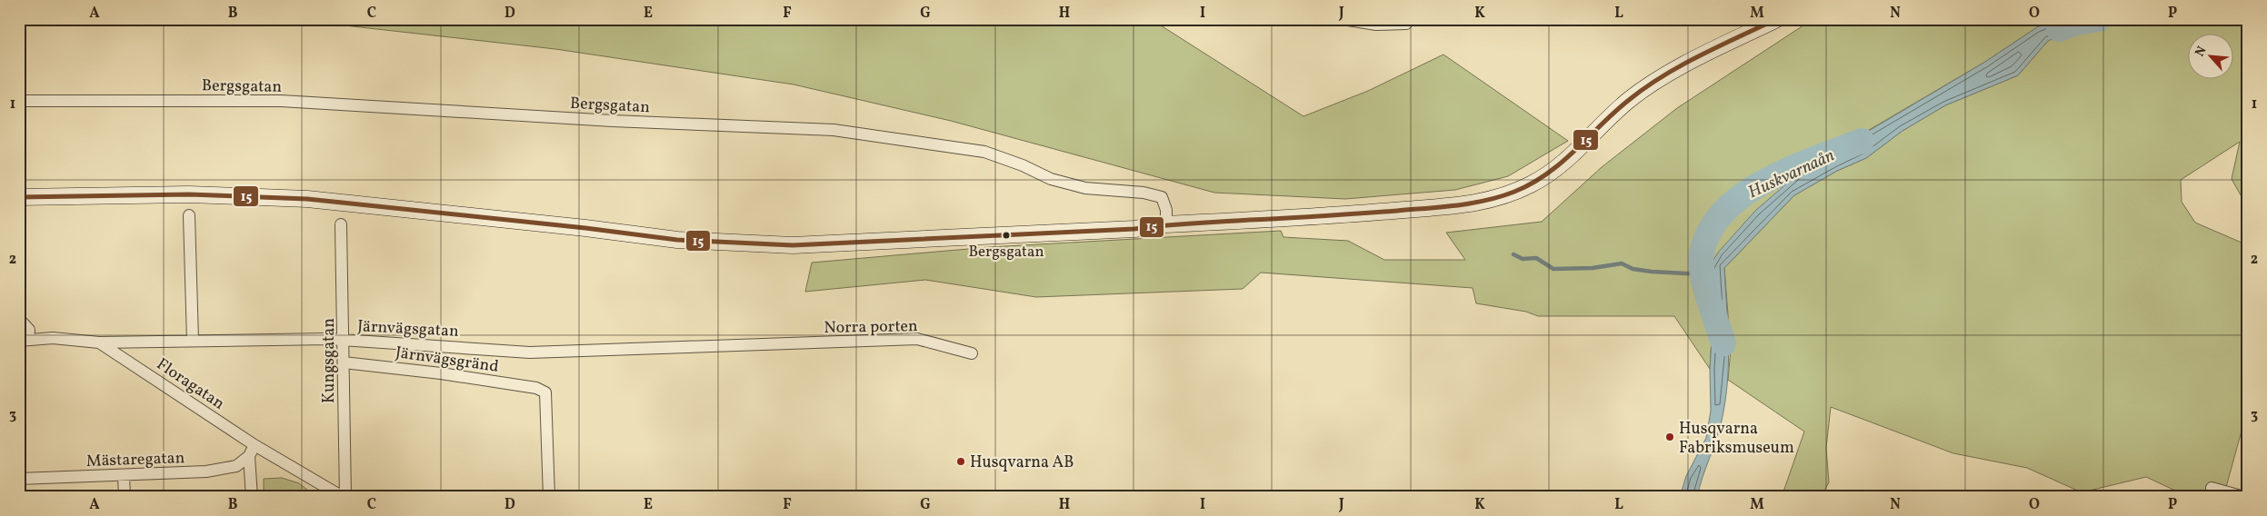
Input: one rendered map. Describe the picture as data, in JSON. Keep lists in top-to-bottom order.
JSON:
{
  "streets": {
    "street": [
      "Bergsgatan",
      "Norra porten",
      "Järnvägsgatan",
      "Järnvägsgränd",
      "Kungsgatan",
      "Floragatan",
      "Mästaregatan"
    ]
  },
  "crossings": [
    ["Norra porten", "Järnvägsgatan"],
    ["Järnvägsgatan", "Kungsgatan"],
    ["Järnvägsgatan", "Floragatan"],
    ["Järnvägsgränd", "Kungsgatan"],
    ["Kungsgatan", "Floragatan"]
  ],
  "water": ["Huskvarnaån"],
  "places": ["Bergsgatan", "Husqvarna Fabriksmuseum", "Husqvarna AB"],
  "lines": ["transit line 15"],
  "north": "top left",
  "grid": {
    "columns": [
      "A",
      "B",
      "C",
      "D",
      "E",
      "F",
      "G",
      "H",
      "I",
      "J",
      "K",
      "L",
      "M",
      "N",
      "O",
      "P"
    ],
    "rows": ["1", "2", "3"]
  }
}
